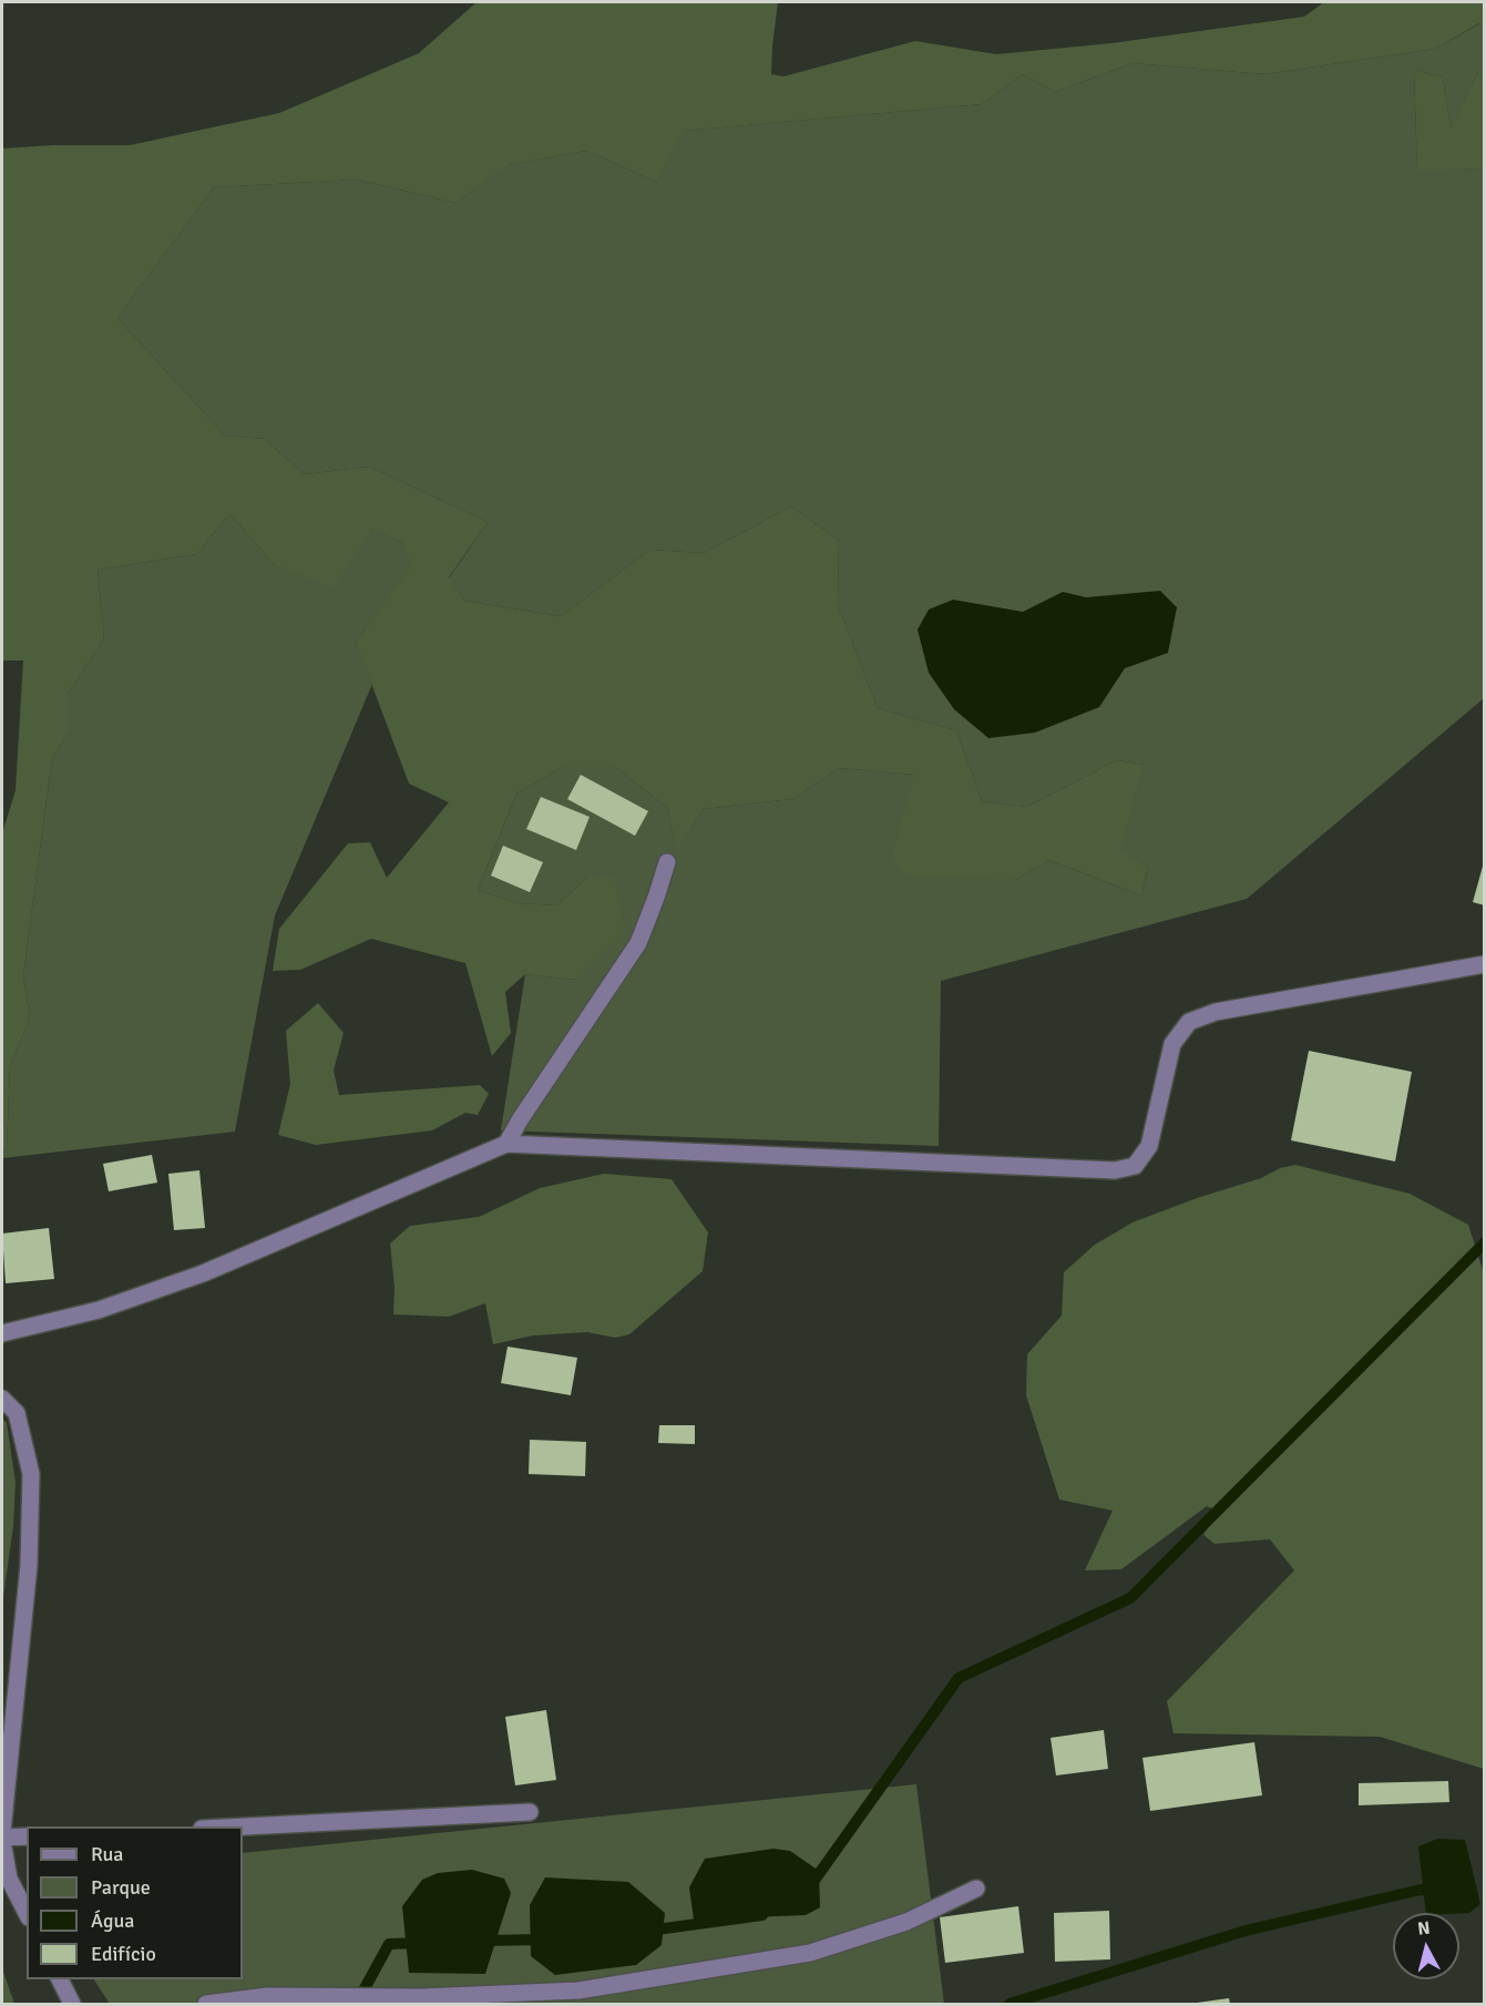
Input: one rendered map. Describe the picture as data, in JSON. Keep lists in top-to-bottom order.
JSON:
{
  "legend": [
    "Rua",
    "Parque",
    "Água",
    "Edifício"
  ],
  "north": "top"
}
